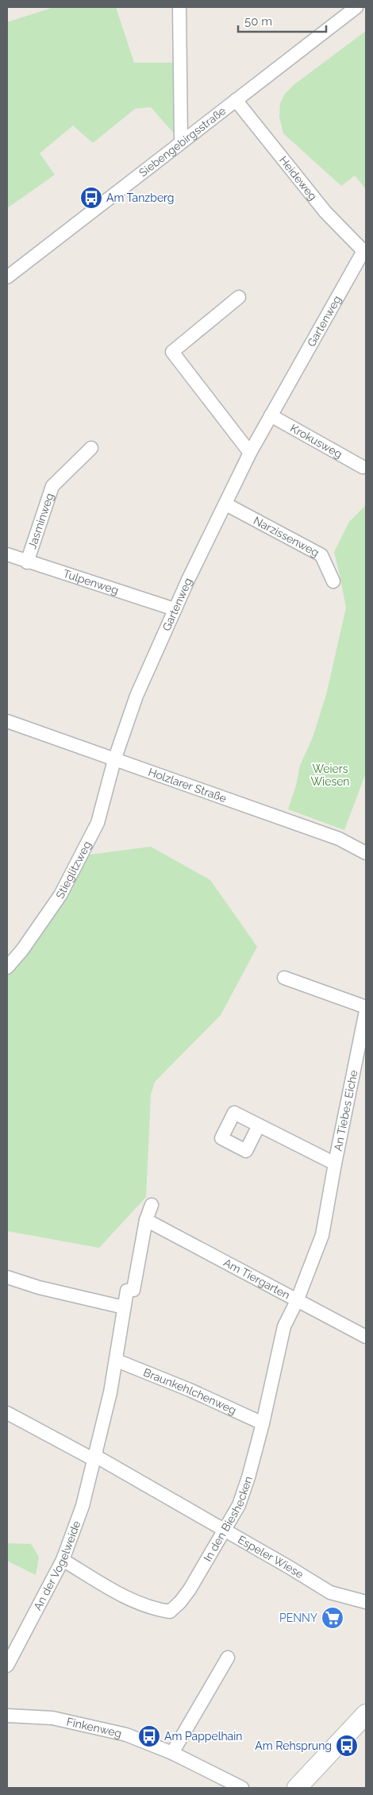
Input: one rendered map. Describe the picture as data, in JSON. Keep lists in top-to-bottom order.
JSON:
{
  "streets": {
    "street": [
      "Siebengebirgsstraße",
      "Heideweg",
      "Gartenweg",
      "Krokusweg",
      "Jasminweg",
      "Narzissenweg",
      "Tulpenweg",
      "Holzlarer Straße",
      "Stieglitzweg",
      "An Tiebes Eiche",
      "Am Tiergarten",
      "Braunkehlchenweg",
      "In den Bieshecken",
      "Espeler Wiese",
      "An der Vogelweide",
      "Finkenweg"
    ]
  },
  "crossings": [
    ["Siebengebirgsstraße", "Heideweg"],
    ["Heideweg", "Gartenweg"],
    ["Gartenweg", "Krokusweg"],
    ["Gartenweg", "Narzissenweg"],
    ["Gartenweg", "Tulpenweg"],
    ["Gartenweg", "Holzlarer Straße"],
    ["Gartenweg", "Stieglitzweg"],
    ["Jasminweg", "Tulpenweg"],
    ["Holzlarer Straße", "Stieglitzweg"],
    ["An Tiebes Eiche", "Am Tiergarten"],
    ["An Tiebes Eiche", "In den Bieshecken"],
    ["Am Tiergarten", "In den Bieshecken"],
    ["Am Tiergarten", "An der Vogelweide"],
    ["Braunkehlchenweg", "In den Bieshecken"],
    ["Braunkehlchenweg", "An der Vogelweide"],
    ["In den Bieshecken", "Espeler Wiese"],
    ["In den Bieshecken", "An der Vogelweide"],
    ["Espeler Wiese", "An der Vogelweide"]
  ],
  "parks": ["Weiers Wiesen"],
  "places": {
    "bus stop": ["Am Tanzberg", "Am Pappelhain", "Am Rehsprung"],
    "supermarket": ["PENNY"]
  },
  "scale_bar": "50 m"
}
